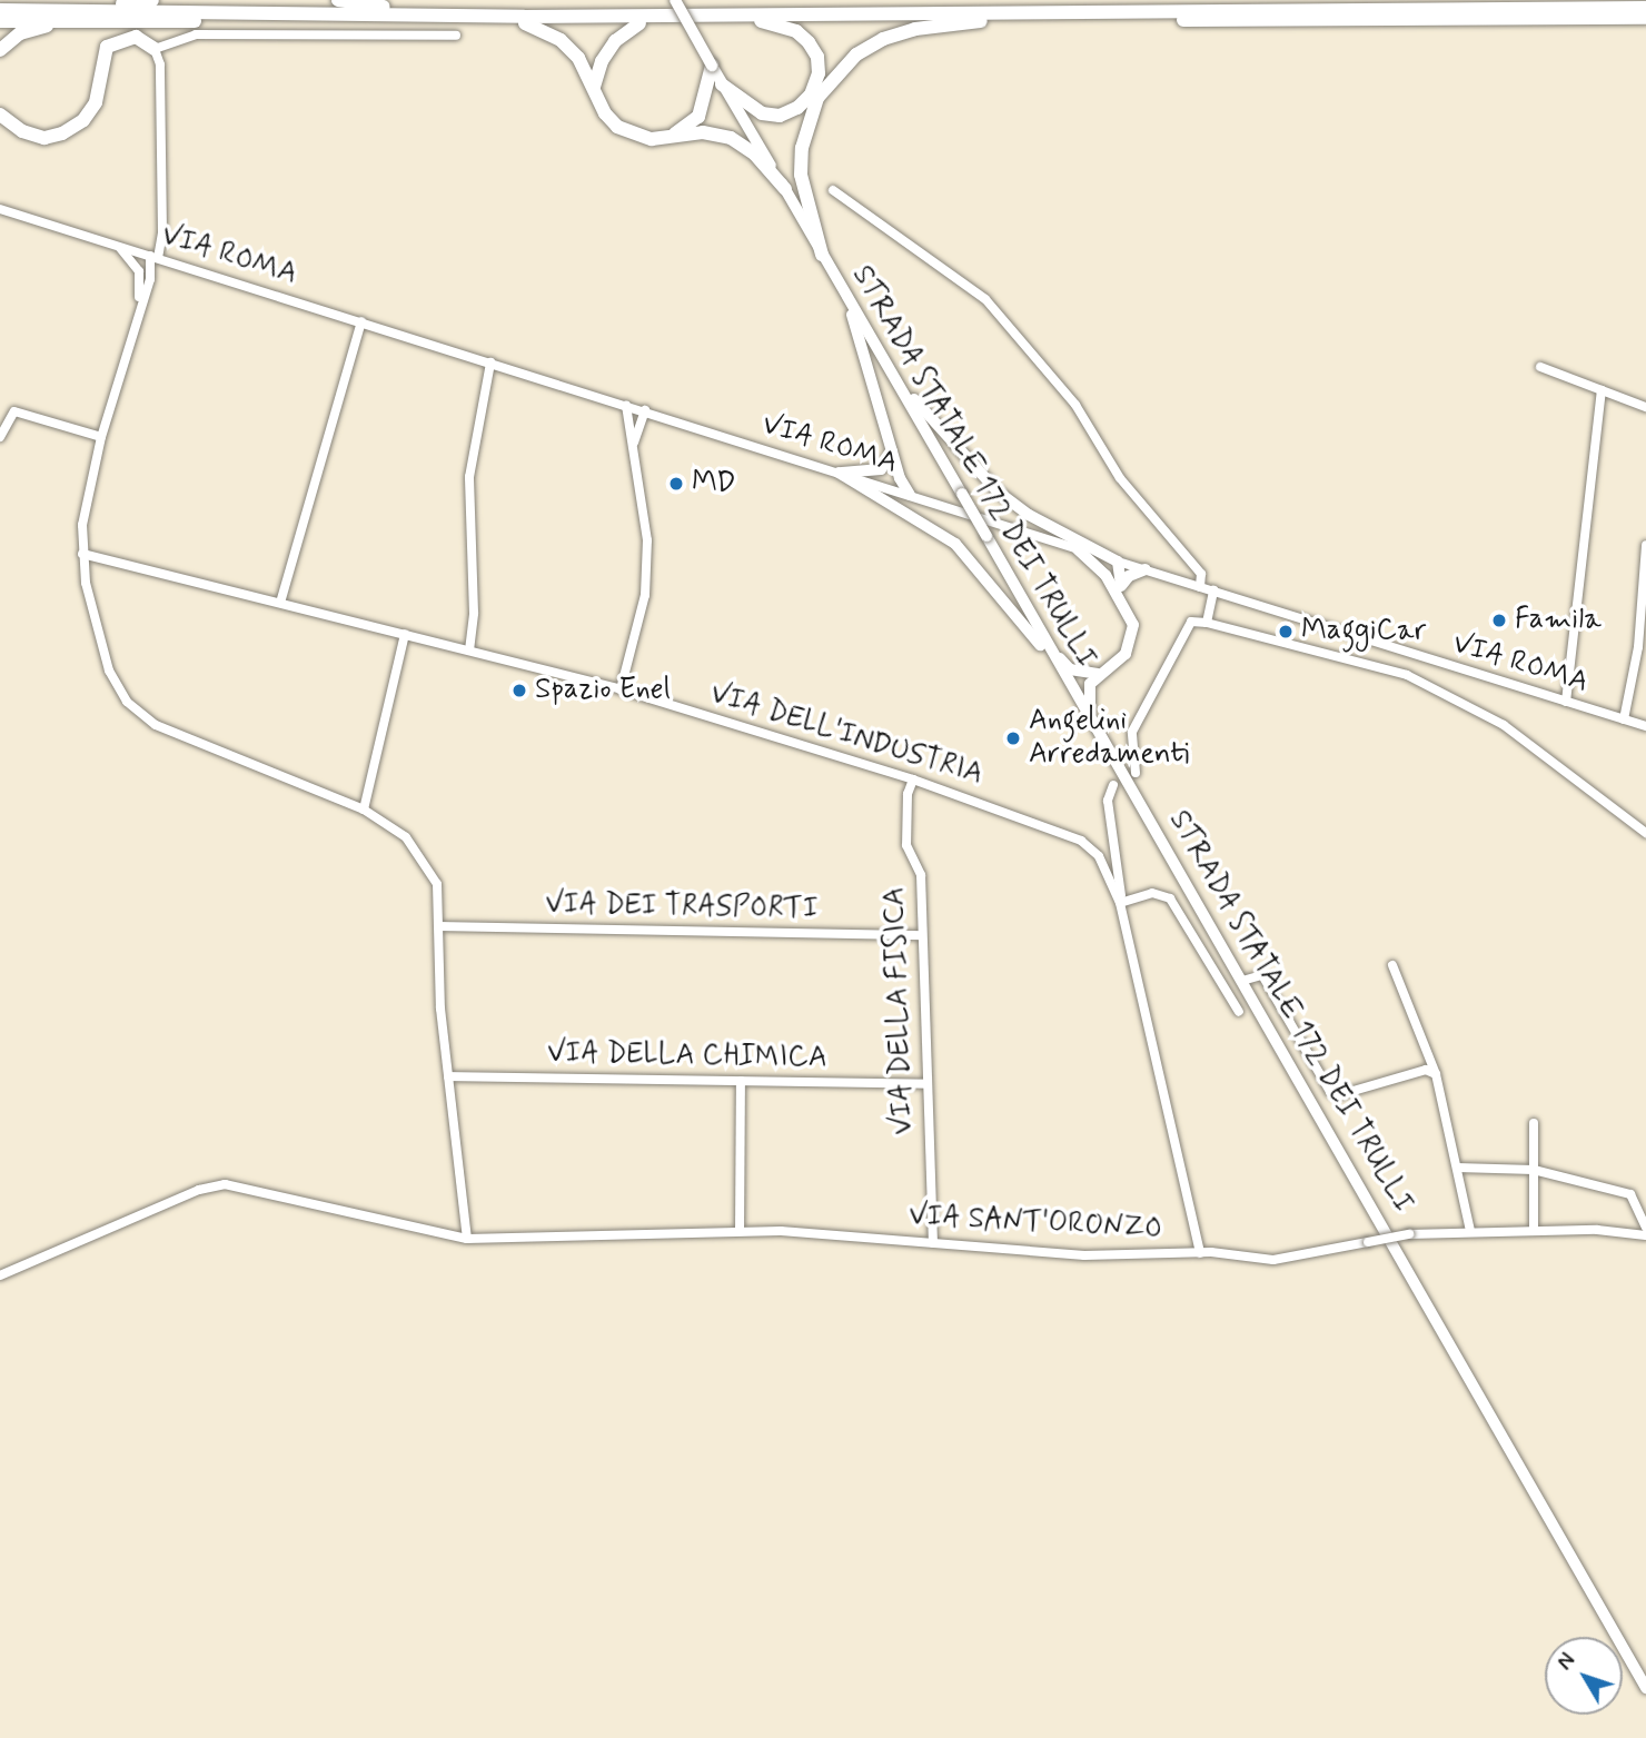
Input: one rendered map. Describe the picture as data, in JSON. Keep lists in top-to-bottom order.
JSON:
{
  "streets": {
    "main road": ["STRADA STATALE 172 DEI TRULLI"],
    "street": [
      "VIA ROMA",
      "VIA DELL'INDUSTRIA",
      "VIA DEI TRASPORTI",
      "VIA DELLA FISICA",
      "VIA DELLA CHIMICA",
      "VIA SANT'ORONZO"
    ]
  },
  "crossings": [
    ["VIA DELL'INDUSTRIA", "VIA DELLA FISICA"],
    ["VIA DELL'INDUSTRIA", "VIA SANT'ORONZO"],
    ["VIA DEI TRASPORTI", "VIA DELLA FISICA"],
    ["VIA DELLA FISICA", "VIA DELLA CHIMICA"],
    ["VIA DELLA FISICA", "VIA SANT'ORONZO"]
  ],
  "places": [
    "MD",
    "Famila",
    "MaggiCar",
    "Spazio Enel",
    "Angelini Arredamenti"
  ],
  "north": "top left"
}
